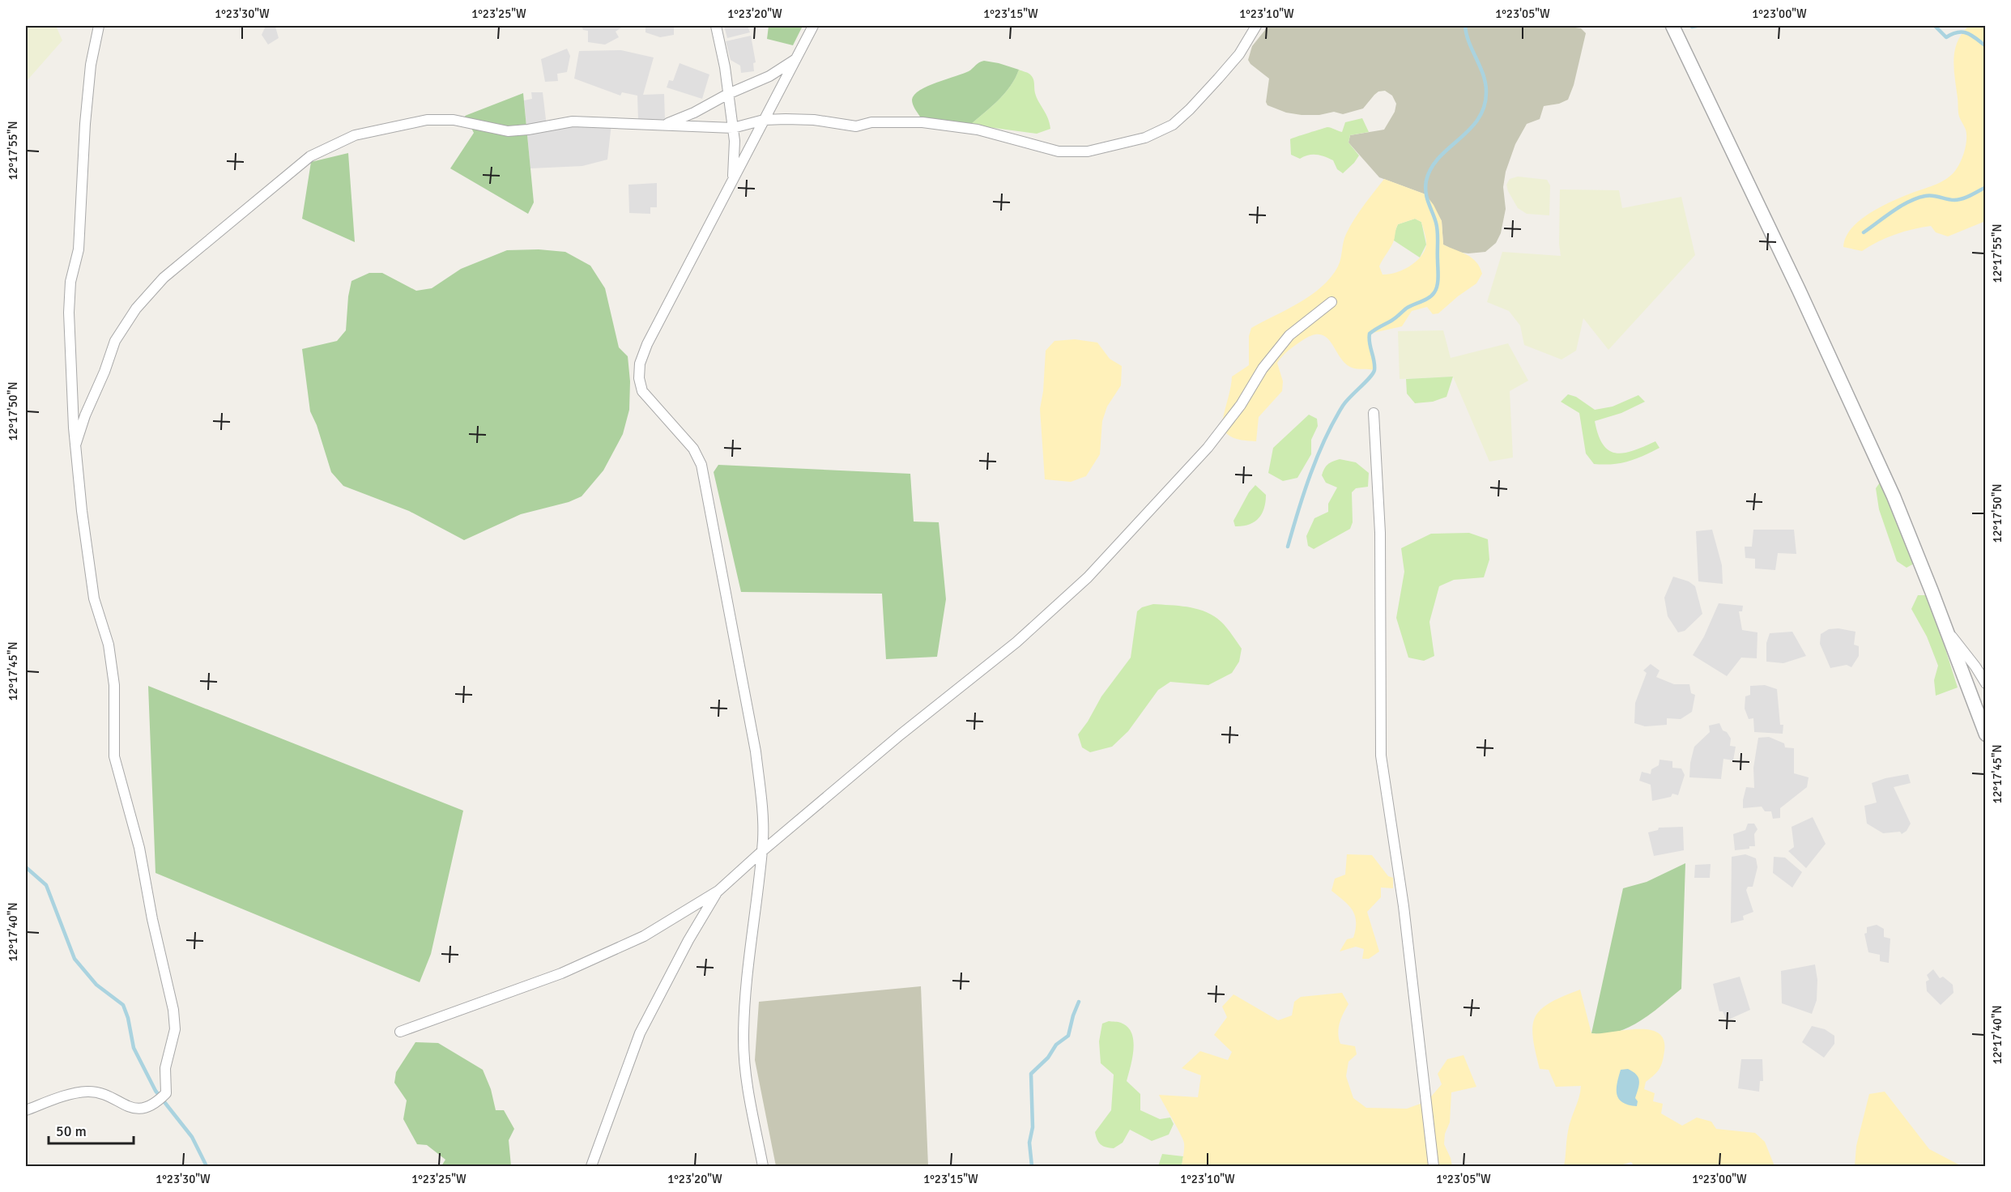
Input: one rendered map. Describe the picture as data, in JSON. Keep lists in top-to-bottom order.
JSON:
{
  "scale_bar": "50 m",
  "coordinates": [
    "1°23'30\"W",
    "1°23'25\"W",
    "1°23'20\"W",
    "1°23'15\"W",
    "1°23'10\"W",
    "1°23'05\"W",
    "1°23'00\"W",
    "12°17'55\"N",
    "12°17'50\"N",
    "12°17'45\"N",
    "12°17'40\"N"
  ]
}
